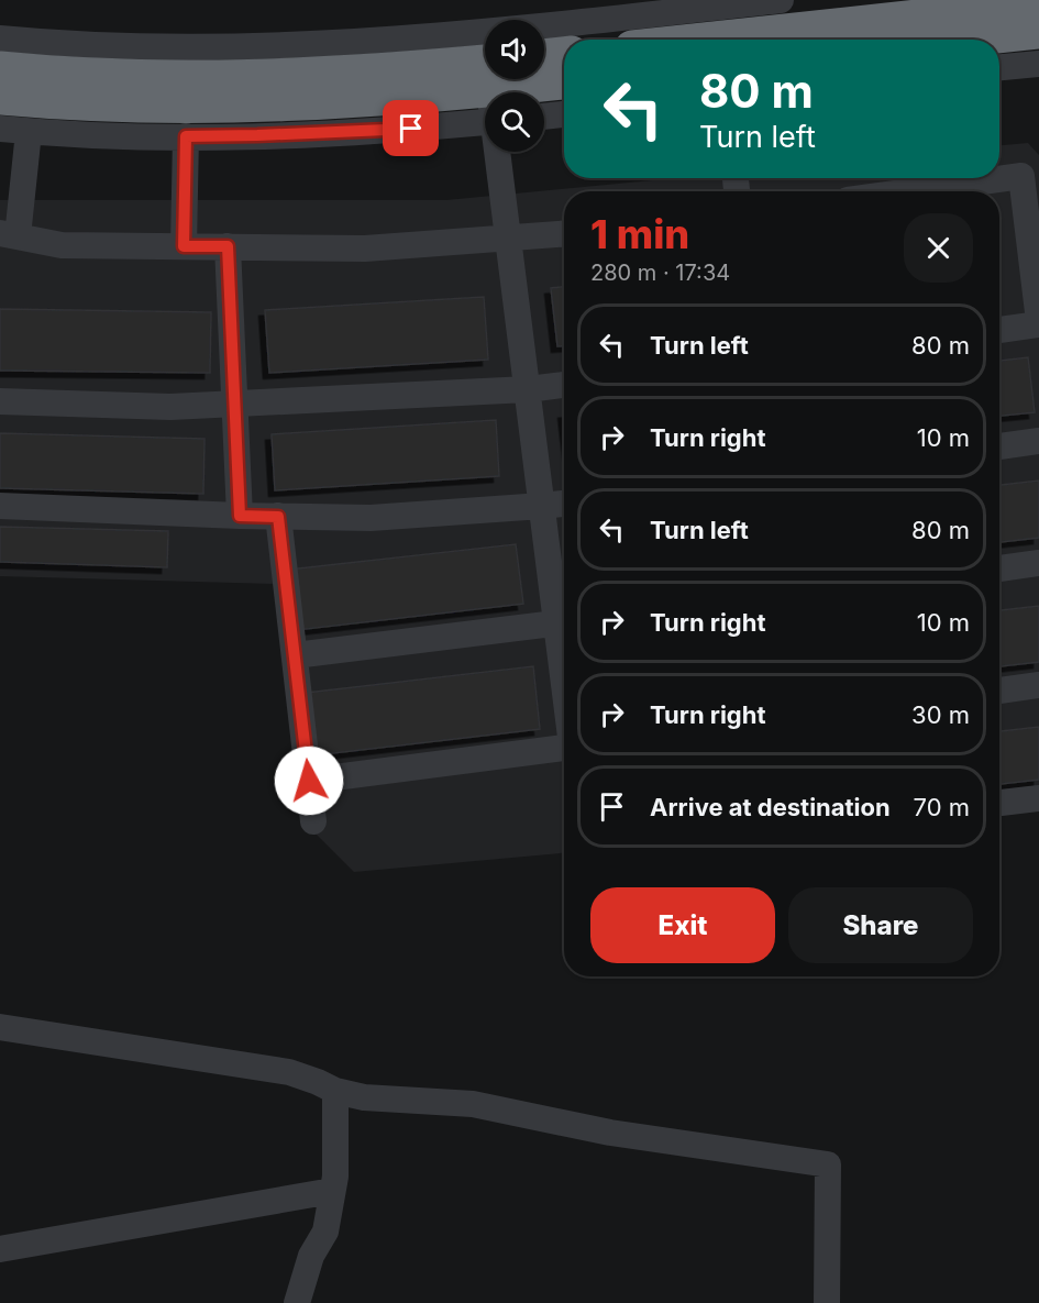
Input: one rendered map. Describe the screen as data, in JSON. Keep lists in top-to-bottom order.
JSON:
{
  "page": {
    "turn": ["80 m", "Turn left"],
    "heading": ["1 min", "280 m · 17:34"],
    "list": [
      {
        "name": "Turn left",
        "value": "80 m"
      },
      {
        "name": "Turn right",
        "value": "10 m"
      },
      {
        "name": "Turn left",
        "value": "80 m"
      },
      {
        "name": "Turn right",
        "value": "10 m"
      },
      {
        "name": "Turn right",
        "value": "30 m"
      },
      {
        "name": "Arrive at destination",
        "value": "70 m"
      }
    ],
    "buttons": ["Exit", "Share"]
  }
}
